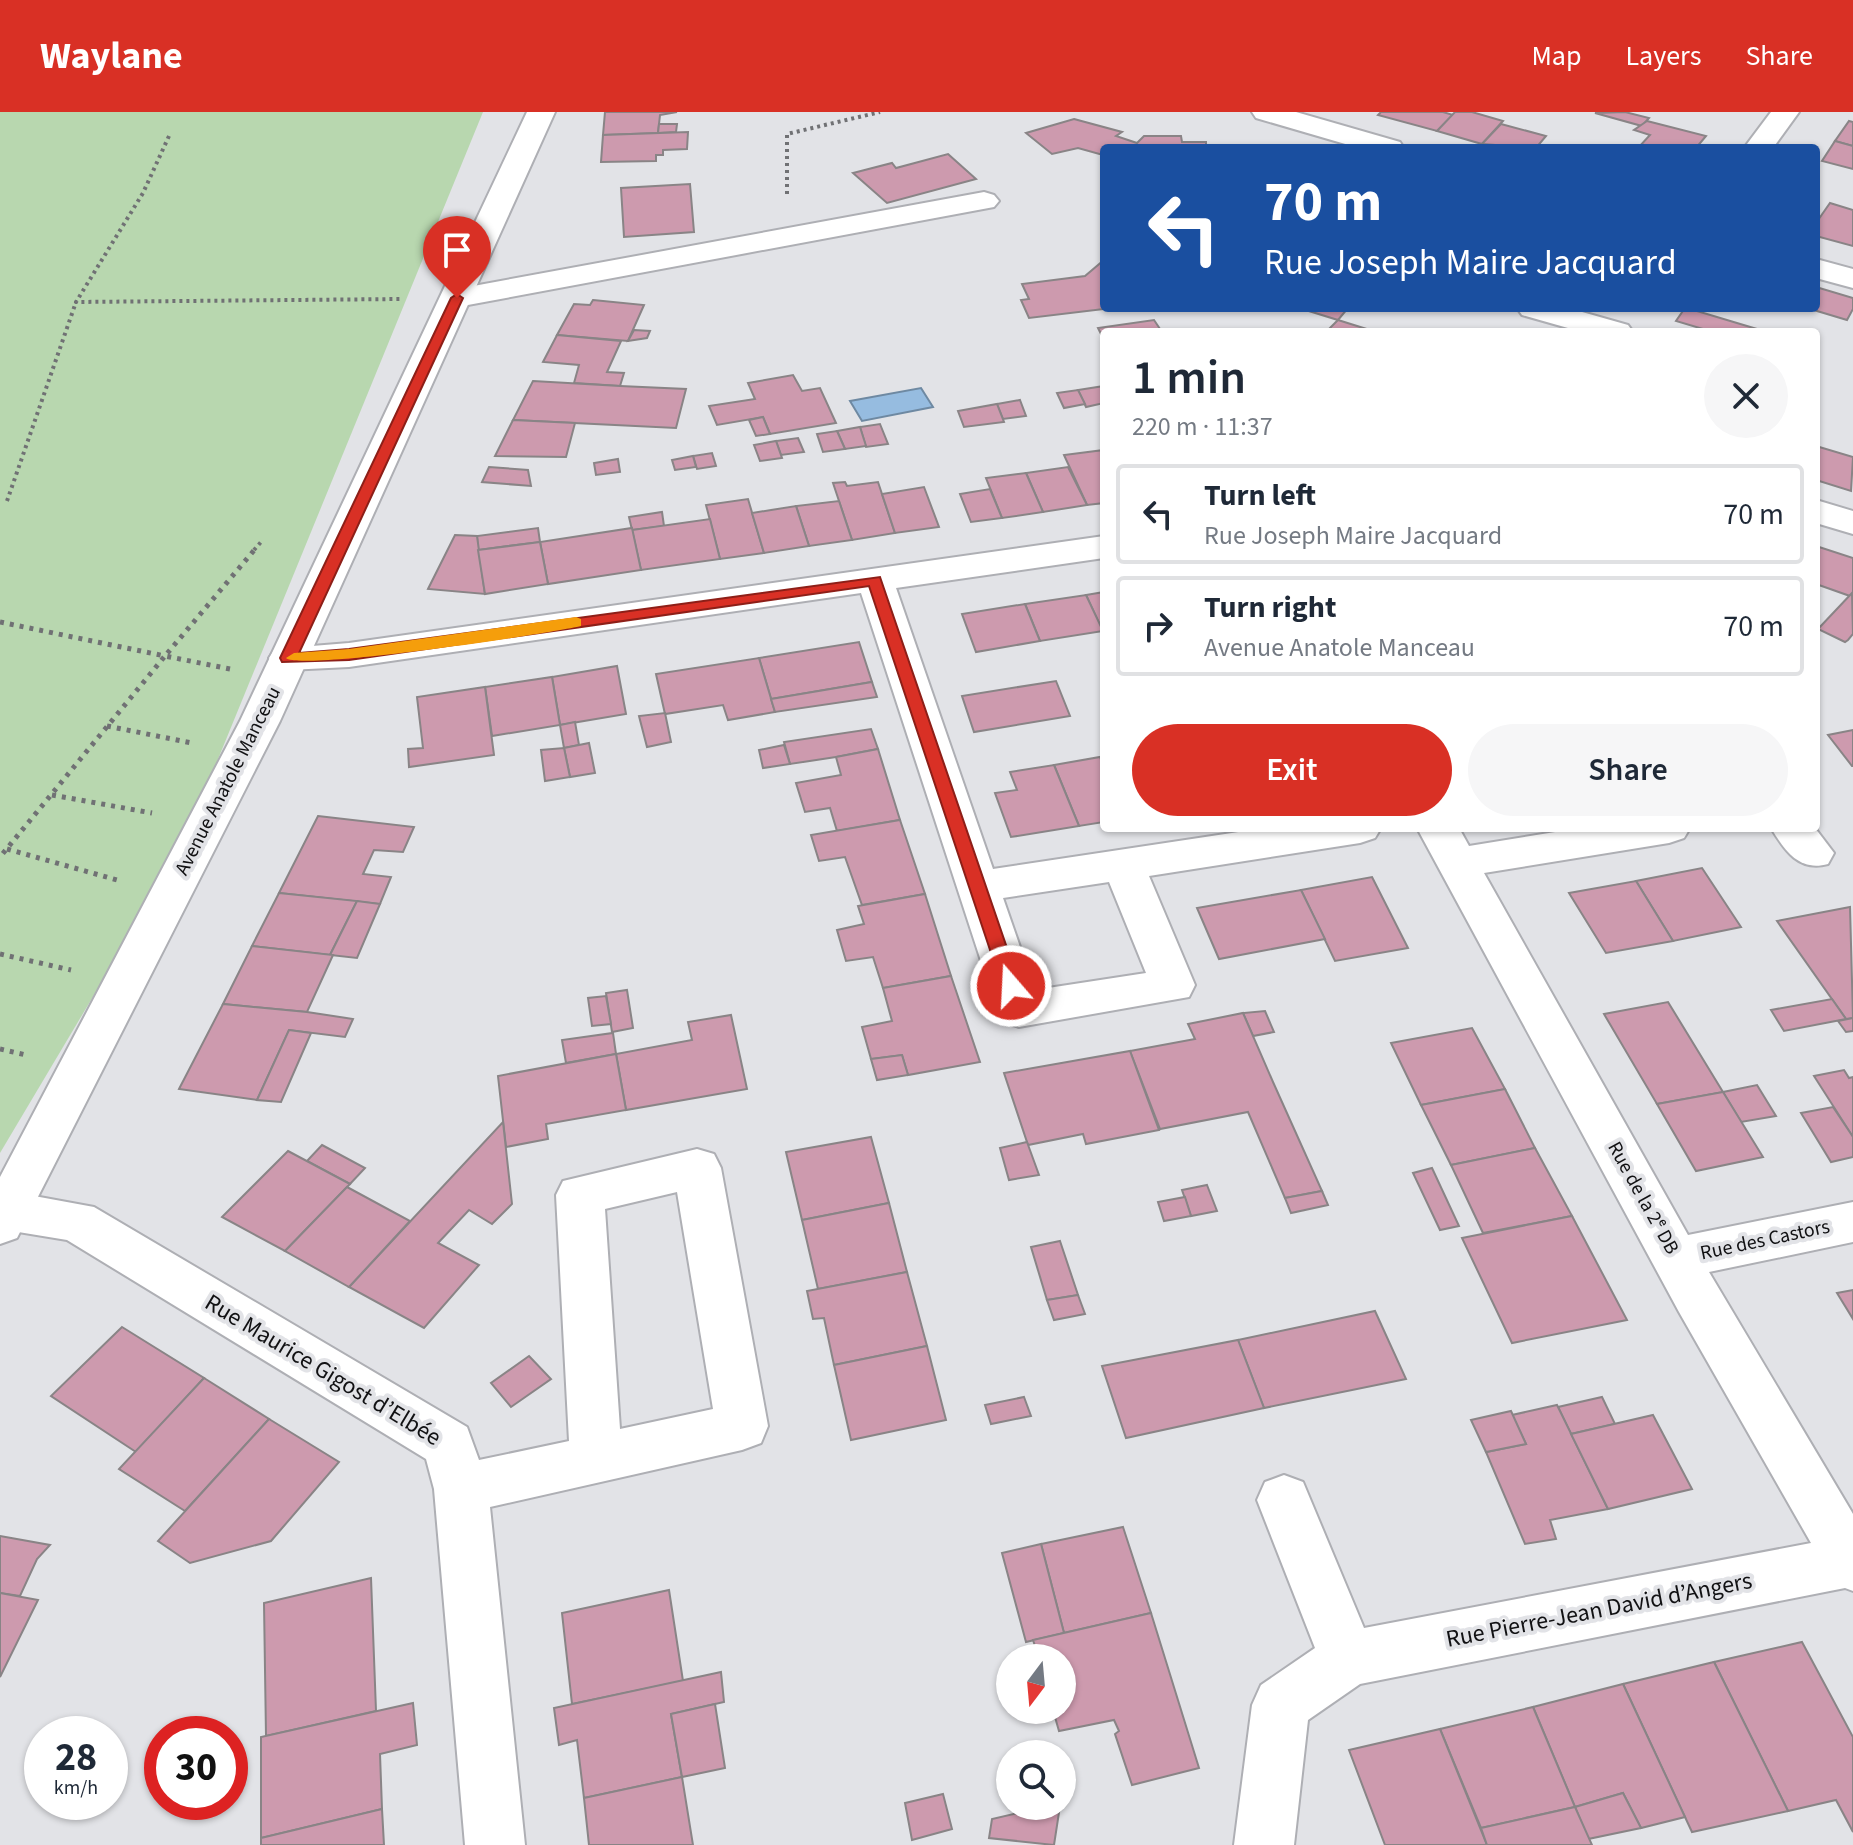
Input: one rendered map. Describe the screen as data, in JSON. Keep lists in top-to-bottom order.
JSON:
{
  "streets": {
    "street": [
      "Avenue Anatole Manceau",
      "Rue de la 2ᵉ DB",
      "Rue des Castors",
      "Rue Maurice Gigost d’Elbée",
      "Rue Pierre-Jean David d’Angers"
    ]
  },
  "crossings": [
    ["Avenue Anatole Manceau", "Rue Maurice Gigost d’Elbée"],
    ["Rue de la 2ᵉ DB", "Rue des Castors"],
    ["Rue de la 2ᵉ DB", "Rue Pierre-Jean David d’Angers"]
  ],
  "north": "bottom",
  "page": {
    "header": "Waylane",
    "nav": ["Map", "Layers", "Share"],
    "turn": ["70 m", "Rue Joseph Maire Jacquard"],
    "heading": ["1 min", "220 m · 11:37"],
    "list": [
      {
        "name": "Turn left",
        "note": "Rue Joseph Maire Jacquard",
        "value": "70 m"
      },
      {
        "name": "Turn right",
        "note": "Avenue Anatole Manceau",
        "value": "70 m"
      }
    ],
    "buttons": ["Exit", "Share"],
    "speed": "28 km/h",
    "limit": "30"
  }
}
